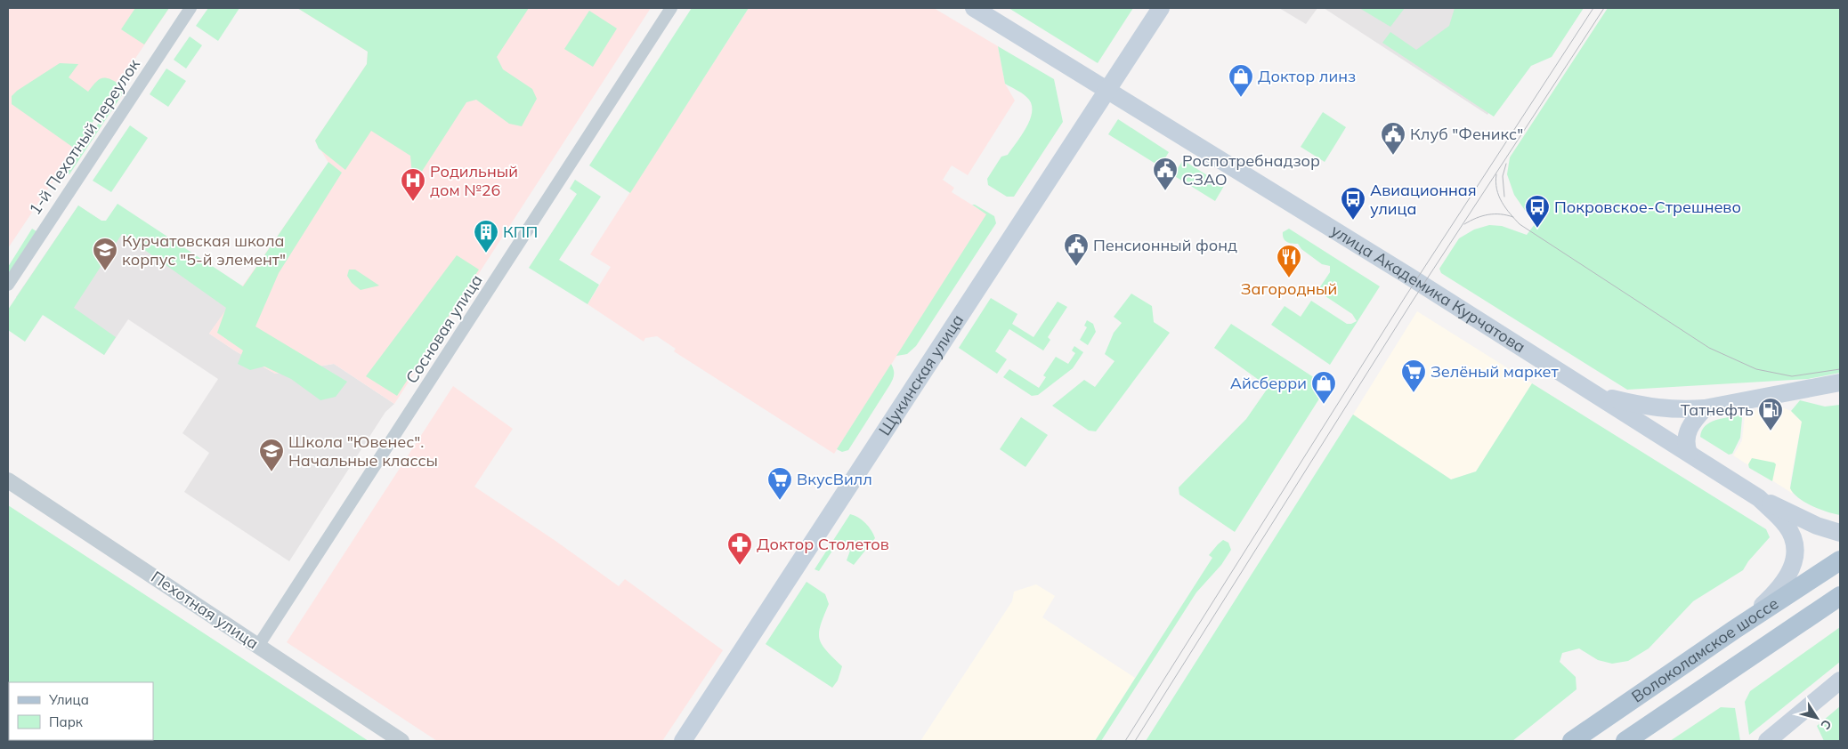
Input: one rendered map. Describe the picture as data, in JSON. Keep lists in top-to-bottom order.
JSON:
{
  "streets": {
    "main road": ["улица Академика Курчатова", "Щукинская улица", "Волоколамское шоссе"],
    "street": ["1-й Пехотный переулок", "Сосновая улица", "Пехотная улица"]
  },
  "crossings": [
    ["улица Академика Курчатова", "Щукинская улица"],
    ["улица Академика Курчатова", "Волоколамское шоссе"],
    ["Сосновая улица", "Пехотная улица"]
  ],
  "places": {
    "shop": ["Доктор линз", "Айсберри"],
    "public building": ["Клуб \"Феникс\"", "Роспотребнадзор СЗАО", "Пенсионный фонд"],
    "hospital": ["Родильный дом №26"],
    "bus stop": ["Авиационная улица", "Покровское-Стрешнево"],
    "building": ["КПП"],
    "school or university": ["Курчатовская школа корпус \"5-й элемент\"", "Школа \"Ювенес\". Начальные классы"],
    "restaurant": ["Загородный"],
    "supermarket": ["Зелёный маркет", "ВкусВилл"],
    "fuel station": ["Татнефть"],
    "pharmacy": ["Доктор Столетов"]
  },
  "legend": ["Улица", "Парк"],
  "north": "bottom right"
}
